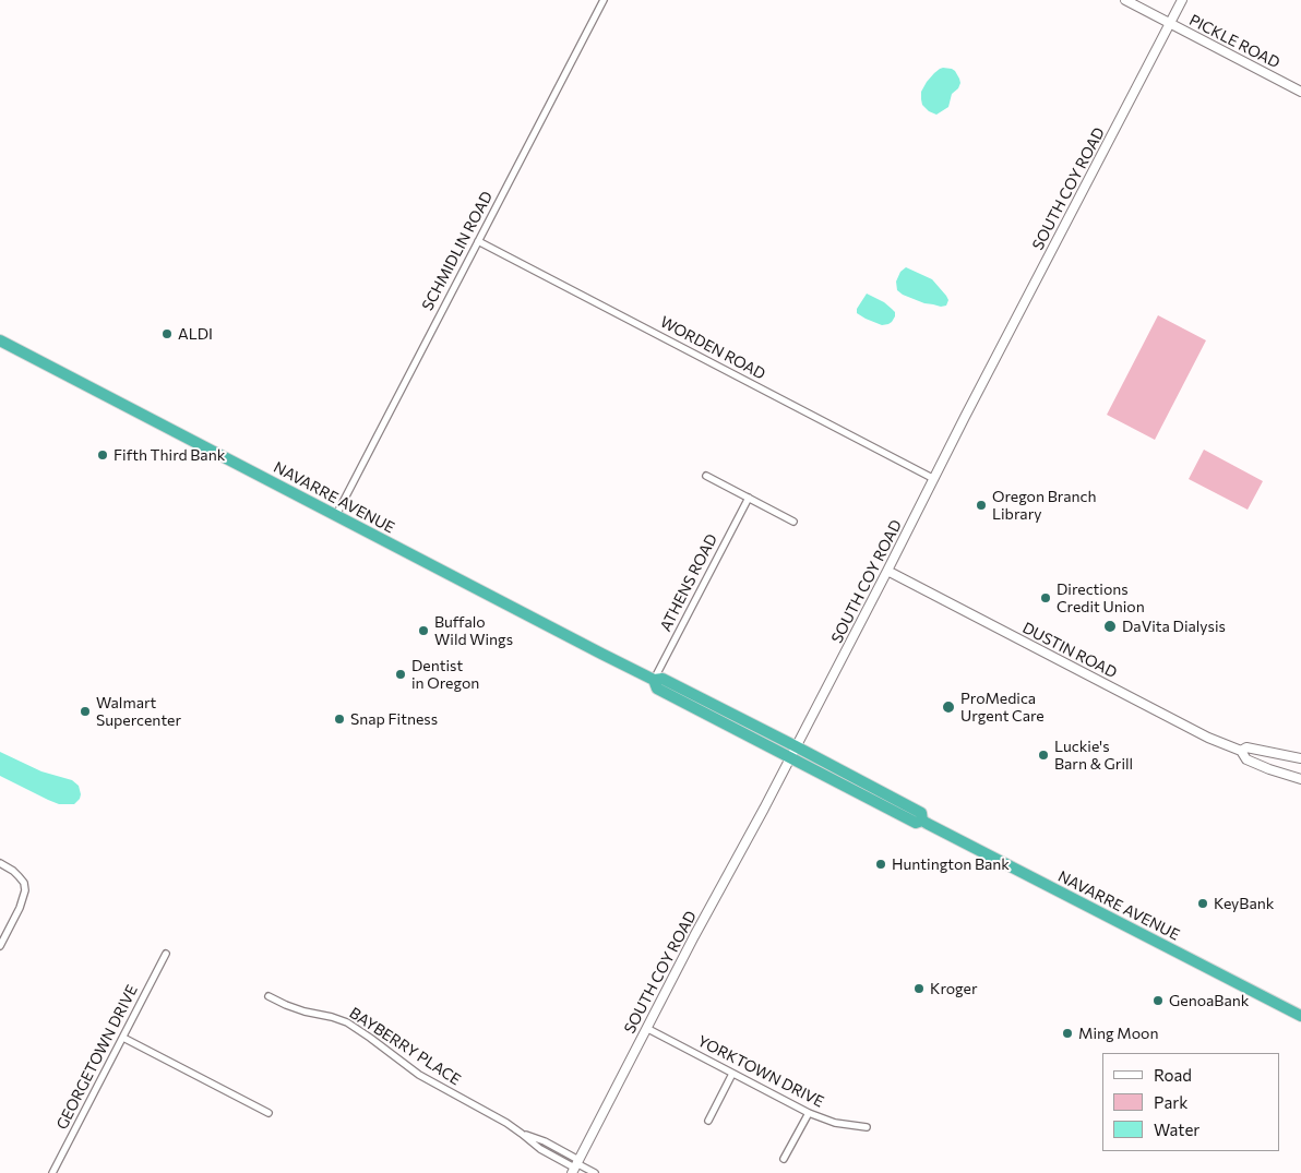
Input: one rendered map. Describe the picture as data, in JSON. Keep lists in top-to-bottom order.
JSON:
{
  "streets": {
    "highway": ["NAVARRE AVENUE"],
    "street": [
      "PICKLE ROAD",
      "SOUTH COY ROAD",
      "SCHMIDLIN ROAD",
      "WORDEN ROAD",
      "ATHENS ROAD",
      "DUSTIN ROAD",
      "BAYBERRY PLACE",
      "GEORGETOWN DRIVE",
      "YORKTOWN DRIVE"
    ]
  },
  "crossings": [
    ["PICKLE ROAD", "SOUTH COY ROAD"],
    ["SOUTH COY ROAD", "WORDEN ROAD"],
    ["SOUTH COY ROAD", "NAVARRE AVENUE"],
    ["SOUTH COY ROAD", "DUSTIN ROAD"],
    ["SOUTH COY ROAD", "BAYBERRY PLACE"],
    ["SOUTH COY ROAD", "YORKTOWN DRIVE"],
    ["SCHMIDLIN ROAD", "WORDEN ROAD"],
    ["SCHMIDLIN ROAD", "NAVARRE AVENUE"],
    ["NAVARRE AVENUE", "ATHENS ROAD"]
  ],
  "places": [
    "ALDI",
    "Fifth Third Bank",
    "Oregon Branch Library",
    "Directions Credit Union",
    "DaVita Dialysis",
    "Buffalo Wild Wings",
    "Dentist in Oregon",
    "ProMedica Urgent Care",
    "Walmart Supercenter",
    "Snap Fitness",
    "Luckie's Barn & Grill",
    "Huntington Bank",
    "KeyBank",
    "Kroger",
    "GenoaBank",
    "Ming Moon"
  ],
  "legend": ["Road", "Park", "Water"]
}
